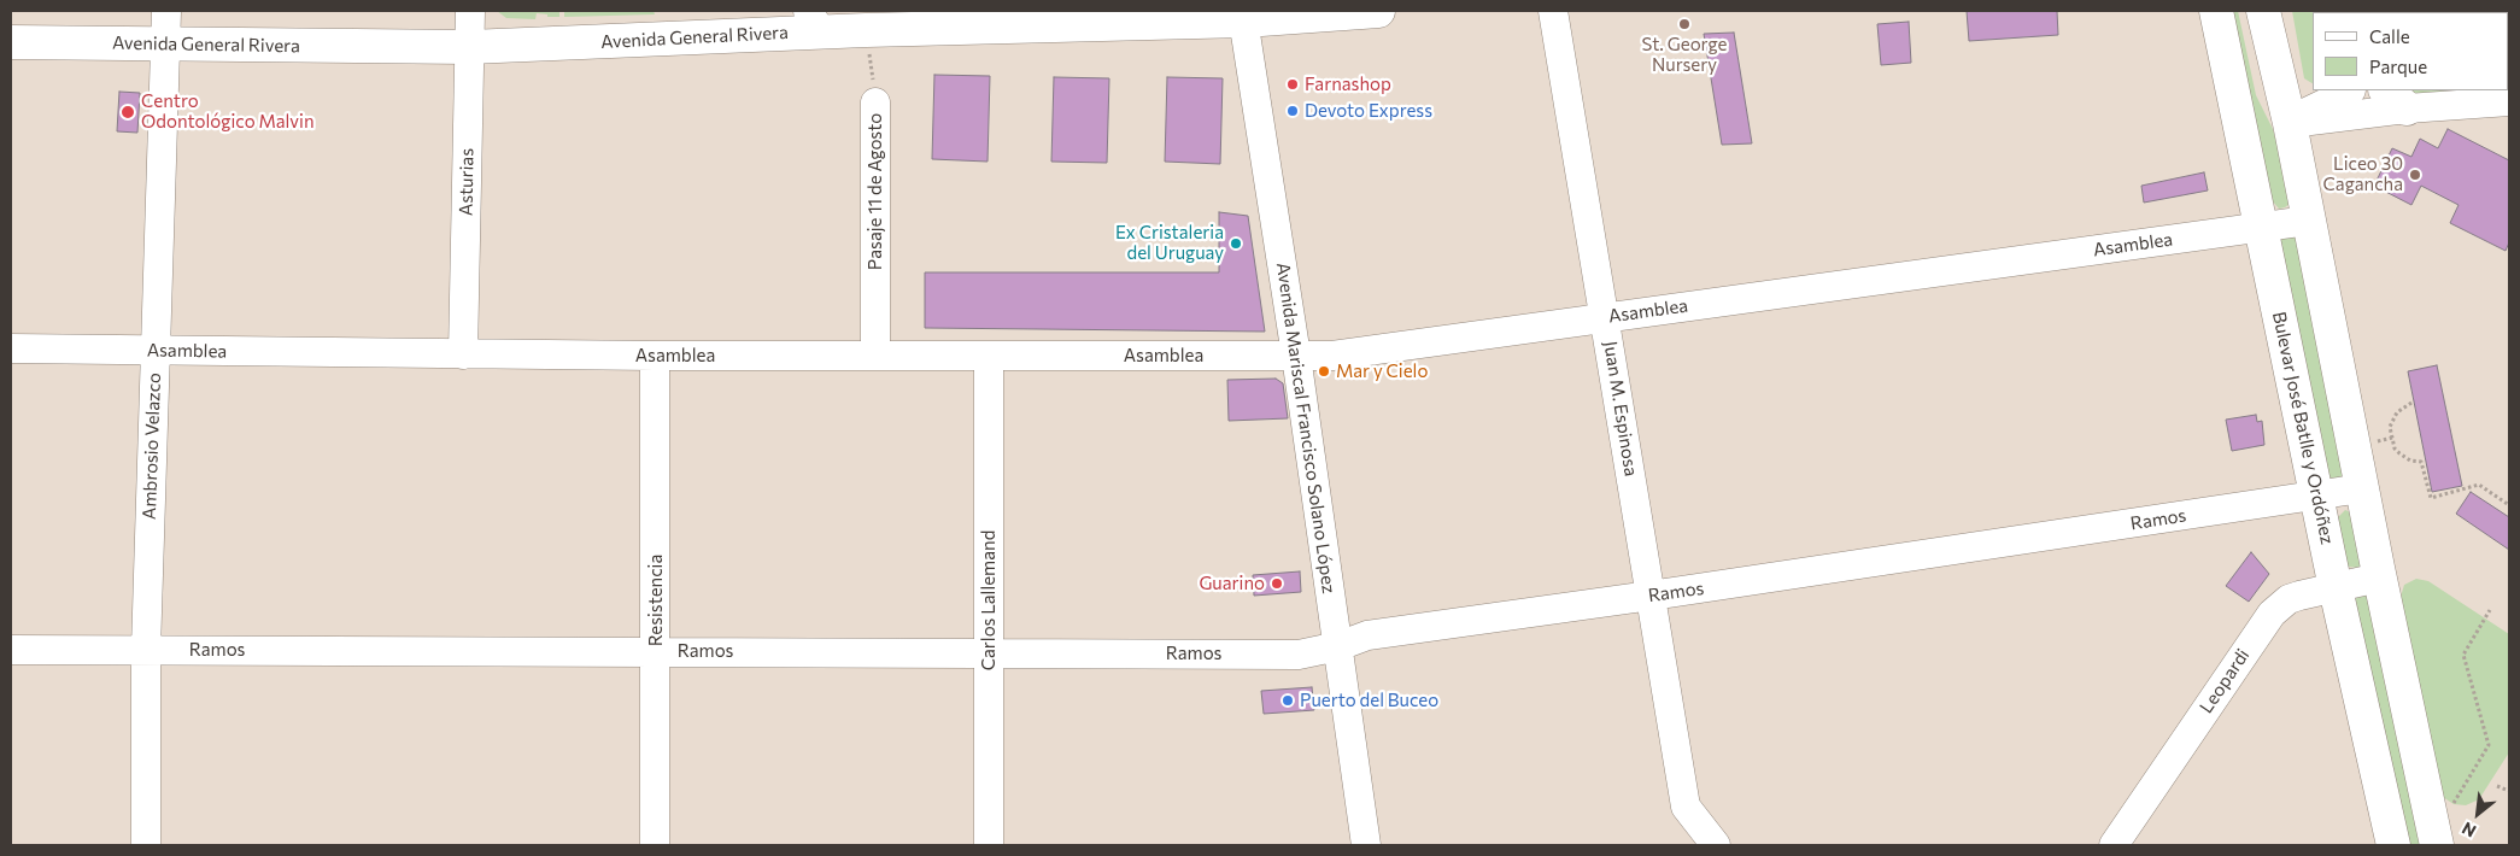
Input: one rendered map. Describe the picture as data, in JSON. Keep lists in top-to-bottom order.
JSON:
{
  "streets": {
    "main road": ["Avenida General Rivera", "Bulevar José Batlle y Ordóñez"],
    "street": [
      "Asturias",
      "Pasaje 11 de Agosto",
      "Asamblea",
      "Juan M. Espinosa",
      "Avenida Mariscal Francisco Solano López",
      "Ambrosio Velazco",
      "Ramos",
      "Resistencia",
      "Carlos Lallemand",
      "Leopardi"
    ]
  },
  "crossings": [
    ["Avenida General Rivera", "Asturias"],
    ["Avenida General Rivera", "Pasaje 11 de Agosto"],
    ["Avenida General Rivera", "Avenida Mariscal Francisco Solano López"],
    ["Avenida General Rivera", "Ambrosio Velazco"],
    ["Asturias", "Asamblea"],
    ["Pasaje 11 de Agosto", "Asamblea"],
    ["Asamblea", "Juan M. Espinosa"],
    ["Asamblea", "Avenida Mariscal Francisco Solano López"],
    ["Asamblea", "Bulevar José Batlle y Ordóñez"],
    ["Asamblea", "Ambrosio Velazco"],
    ["Asamblea", "Resistencia"],
    ["Asamblea", "Carlos Lallemand"],
    ["Juan M. Espinosa", "Ramos"],
    ["Avenida Mariscal Francisco Solano López", "Ramos"],
    ["Bulevar José Batlle y Ordóñez", "Ramos"],
    ["Bulevar José Batlle y Ordóñez", "Leopardi"],
    ["Ambrosio Velazco", "Ramos"],
    ["Ramos", "Resistencia"],
    ["Ramos", "Carlos Lallemand"]
  ],
  "places": [
    "St. George Nursery",
    "Farnashop",
    "Devoto Express",
    "Centro Odontológico Malvin",
    "Liceo 30 Cagancha",
    "Ex Cristaleria del Uruguay",
    "Mar y Cielo",
    "Guarino",
    "Puerto del Buceo"
  ],
  "legend": ["Calle", "Parque"],
  "north": "bottom left"
}
